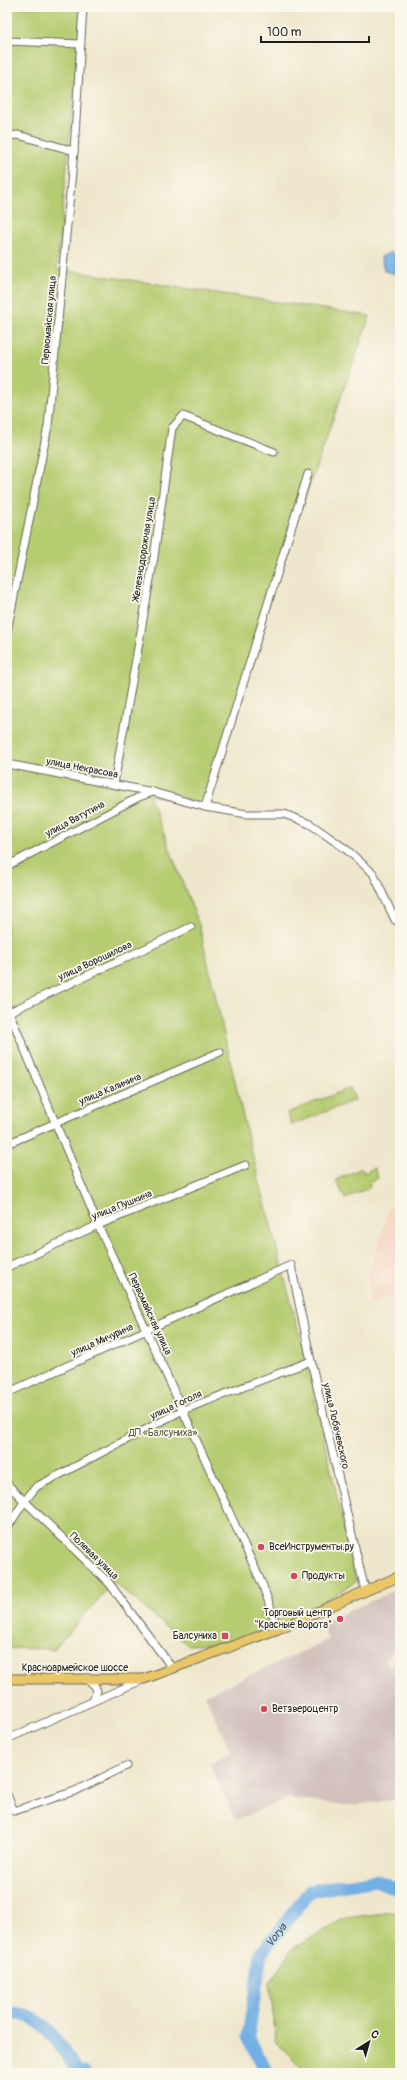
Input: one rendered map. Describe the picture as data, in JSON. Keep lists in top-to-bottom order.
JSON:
{
  "streets": {
    "main road": ["Красноармейское шоссе"],
    "street": [
      "Первомайская улица",
      "Железнодорожная улица",
      "улица Некрасова",
      "улица Ватутина",
      "улица Ворошилова",
      "улица Калинина",
      "улица Пушкина",
      "улица Мичурина",
      "улица Гоголя",
      "улица Лобачевского",
      "Полевая улица"
    ]
  },
  "crossings": [
    ["Первомайская улица", "улица Ворошилова"],
    ["Первомайская улица", "улица Калинина"],
    ["Первомайская улица", "улица Пушкина"],
    ["Первомайская улица", "улица Мичурина"],
    ["Первомайская улица", "улица Гоголя"],
    ["Железнодорожная улица", "улица Некрасова"],
    ["улица Некрасова", "улица Ватутина"],
    ["улица Мичурина", "улица Лобачевского"],
    ["улица Гоголя", "улица Лобачевского"],
    ["улица Гоголя", "Полевая улица"]
  ],
  "water": ["Vorya"],
  "parks": ["ДП «Балсуниха»"],
  "places": {
    "other": [
      "ВсеИнструменты.ру",
      "Продукты",
      "Торговый центр \"Красные Ворота\"",
      "Ветзвероцентр"
    ],
    "transit": ["Балсуниха"]
  },
  "scale_bar": "100 m",
  "north": "top right"
}
